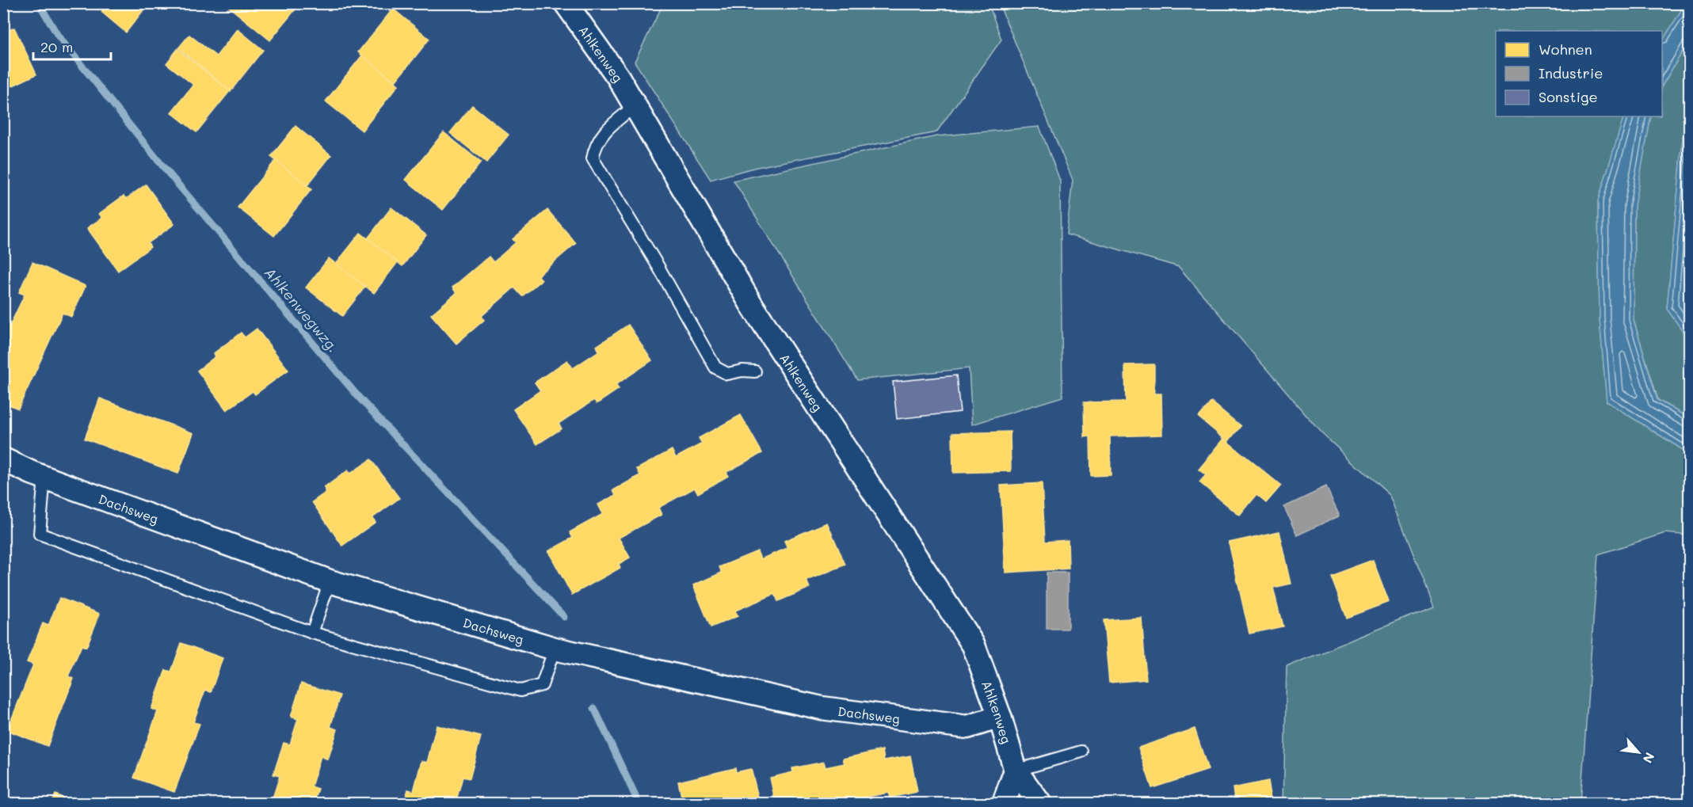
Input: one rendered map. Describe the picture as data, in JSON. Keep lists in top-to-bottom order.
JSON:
{
  "streets": {
    "street": ["Ahlkenweg", "Dachsweg"]
  },
  "crossings": [
    ["Ahlkenweg", "Dachsweg"]
  ],
  "water": ["Ahlkenwegwzg."],
  "legend": ["Wohnen", "Industrie", "Sonstige"],
  "scale_bar": "20 m",
  "north": "bottom right"
}
